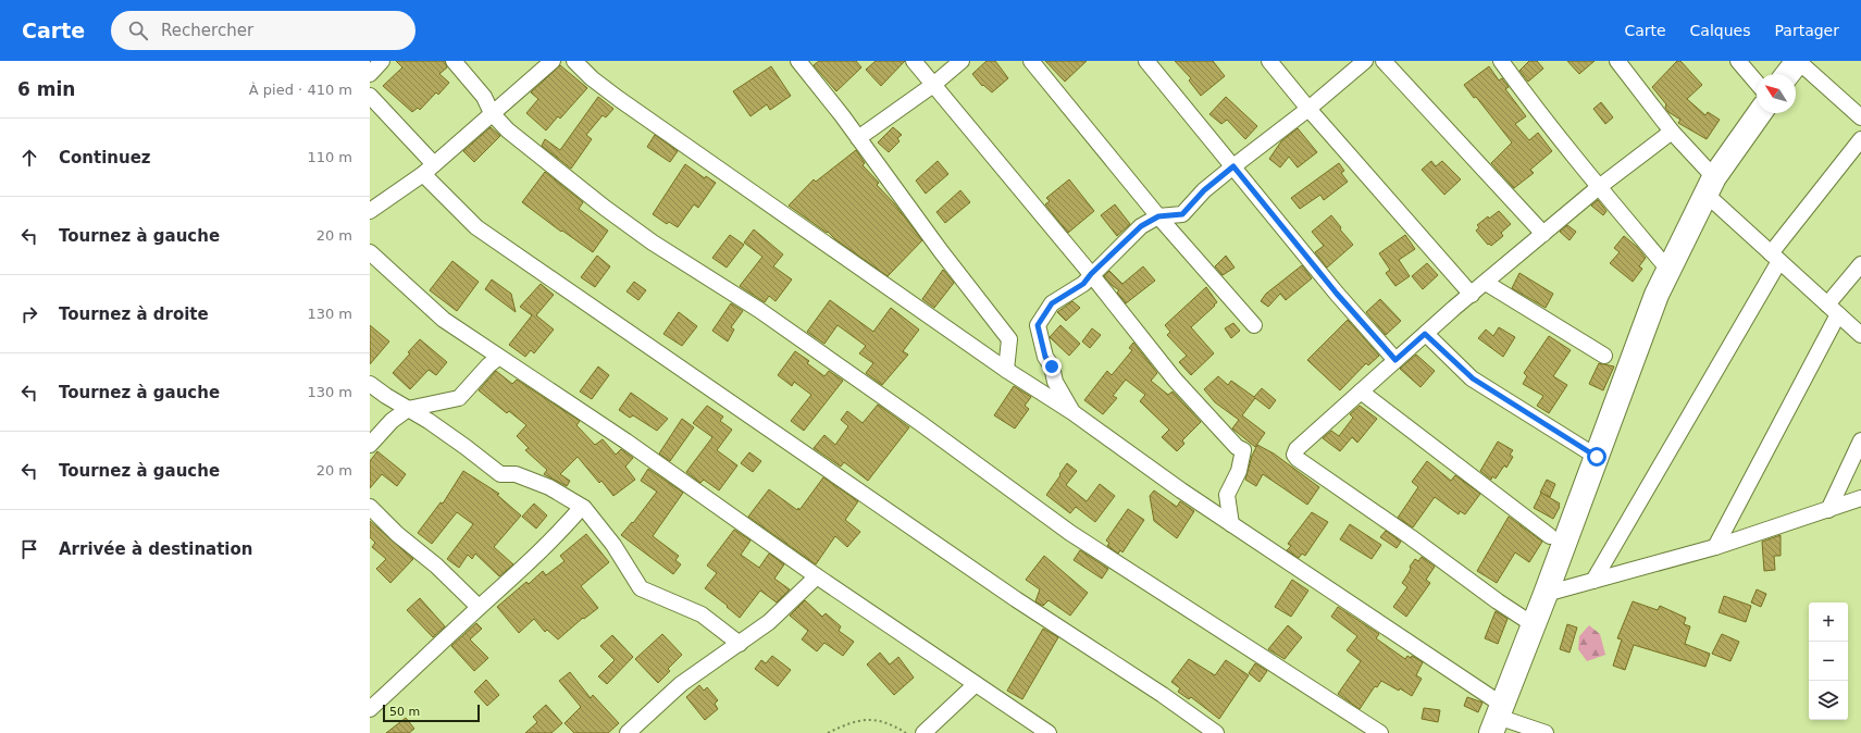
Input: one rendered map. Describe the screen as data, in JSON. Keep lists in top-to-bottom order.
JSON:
{
  "scale_bar": "50 m",
  "north": "top left",
  "page": {
    "header": "Carte",
    "search": "Rechercher",
    "nav": ["Carte", "Calques", "Partager"],
    "heading": ["6 min", "À pied · 410 m"],
    "list": [
      ["Continuez", "110 m"],
      ["Tournez à gauche", "20 m"],
      ["Tournez à droite", "130 m"],
      ["Tournez à gauche", "130 m"],
      ["Tournez à gauche", "20 m"],
      "Arrivée à destination"
    ],
    "map_buttons": ["+", "−"],
    "scale": "50 m"
  }
}
